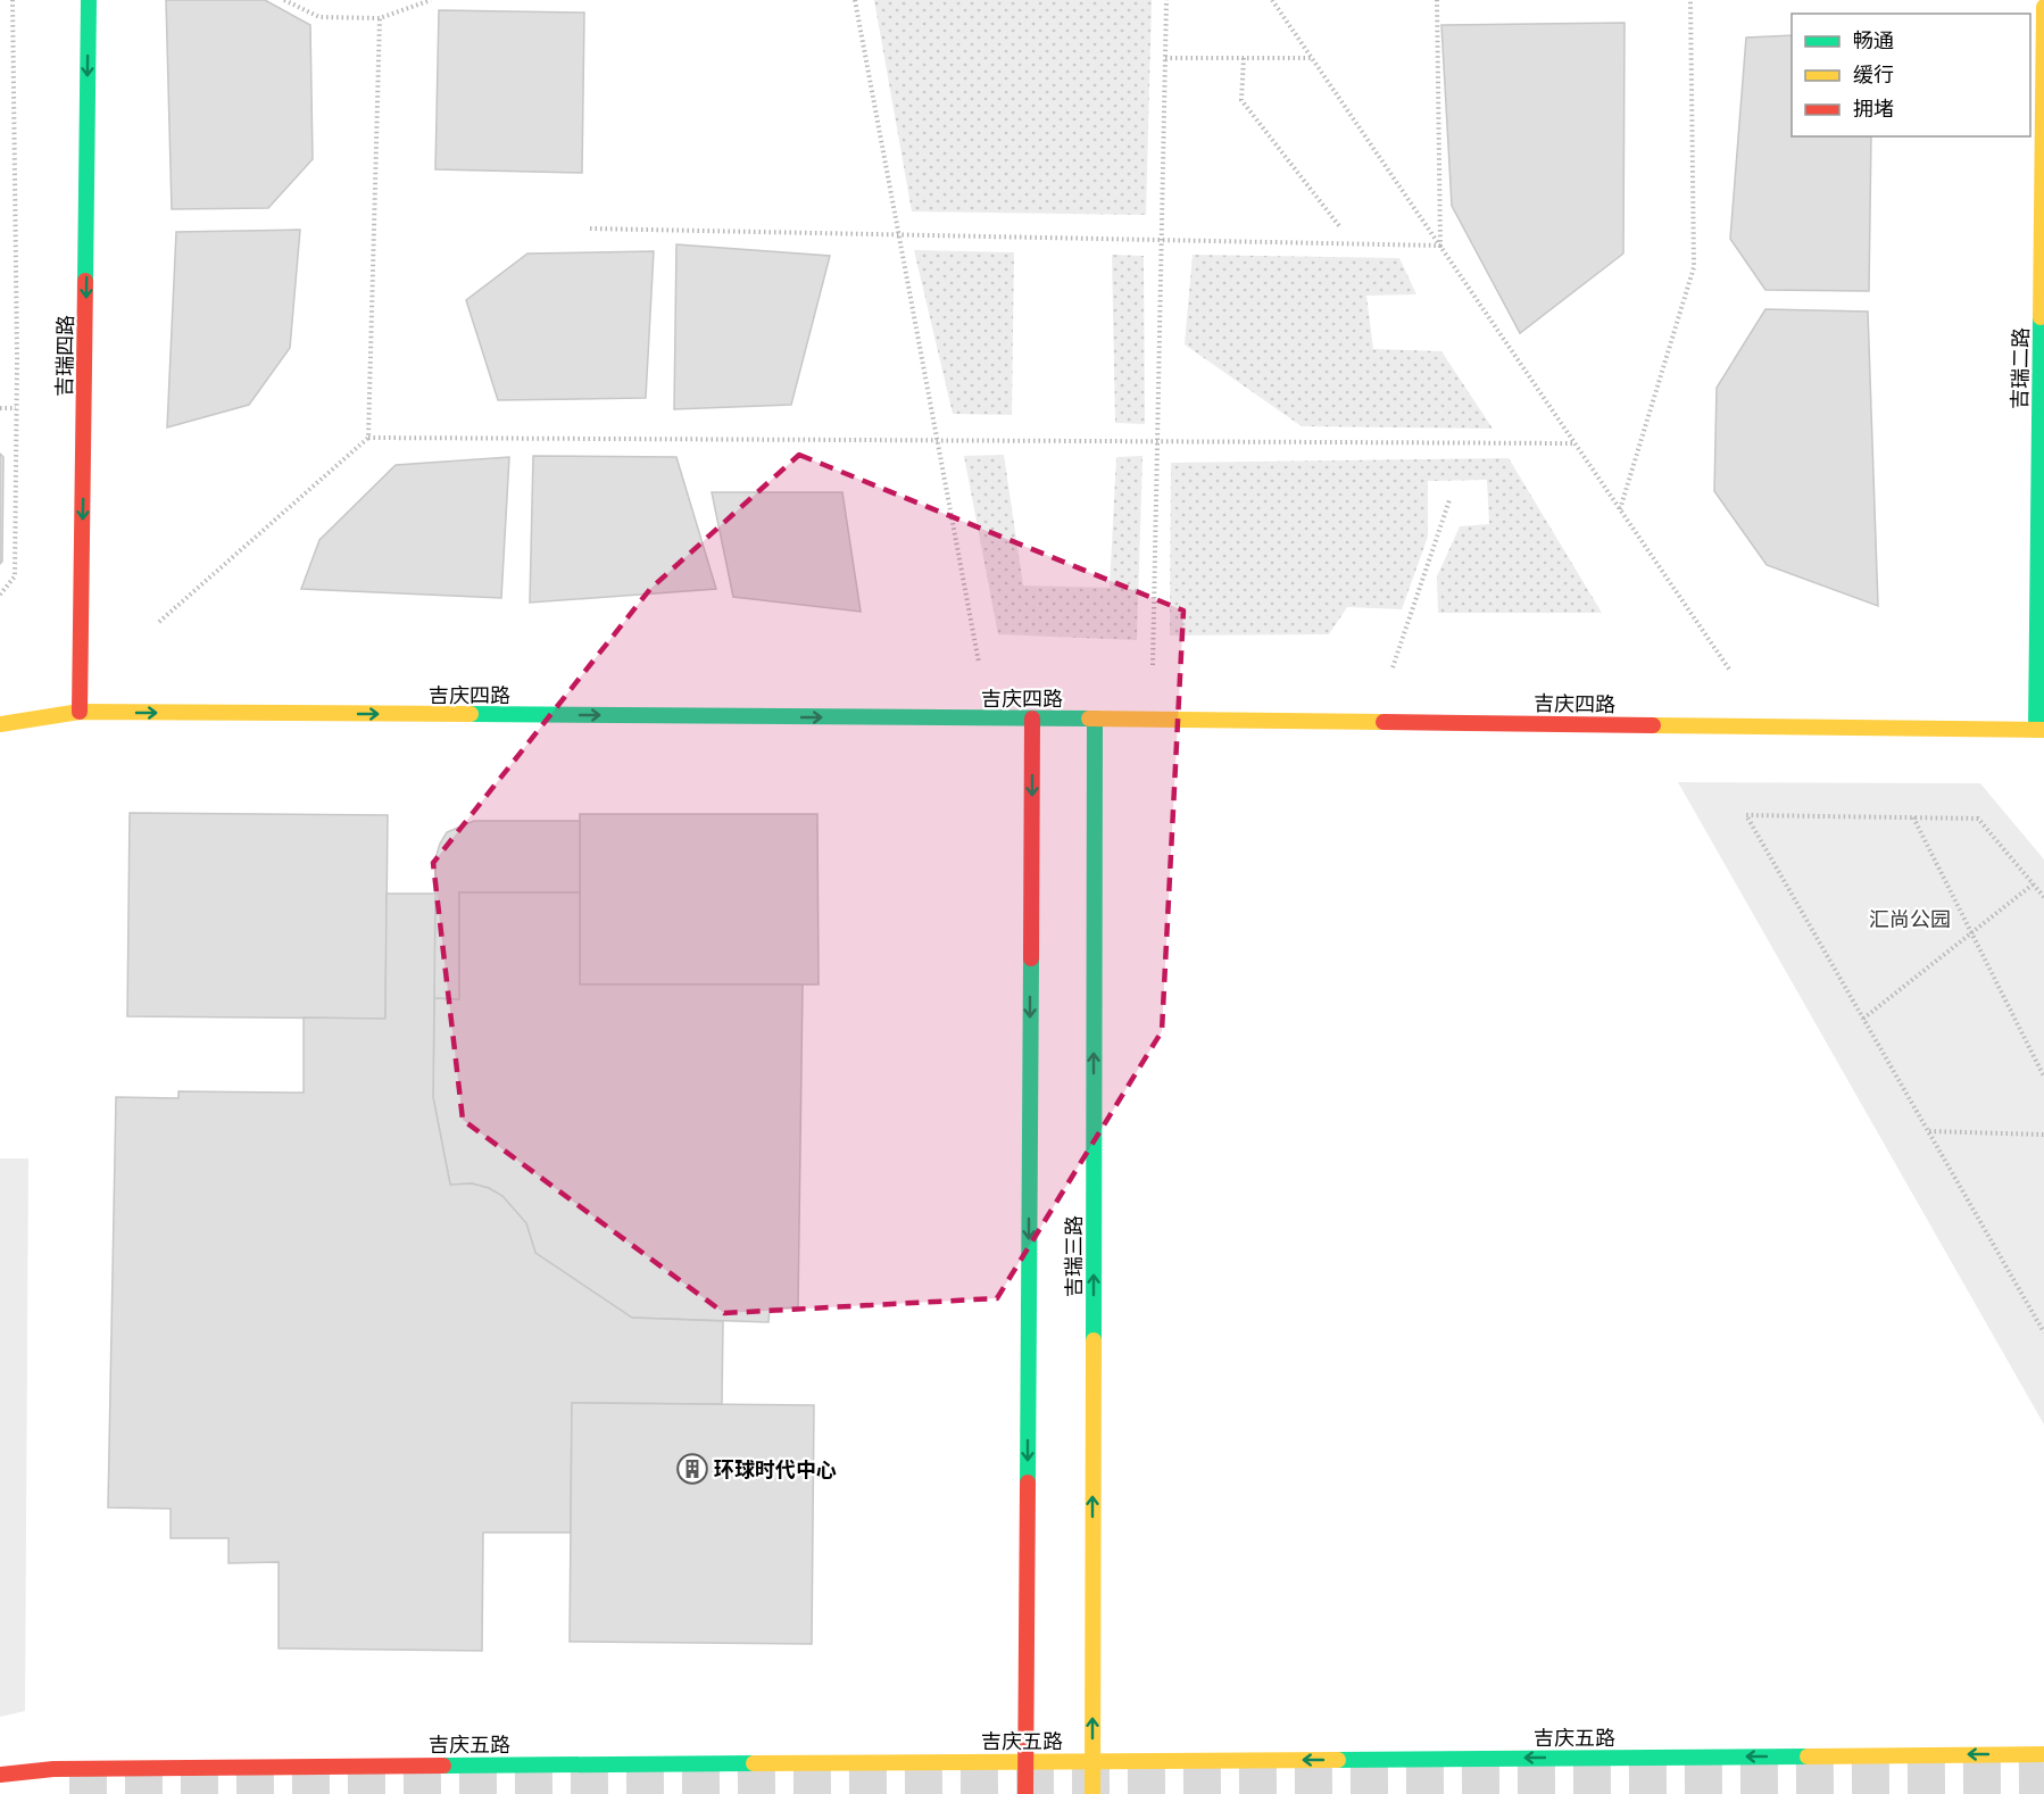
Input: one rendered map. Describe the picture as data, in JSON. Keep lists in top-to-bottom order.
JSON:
{
  "streets": {
    "street": [
      "吉瑞四路",
      "吉瑞二路",
      "吉庆四路",
      "吉瑞三路",
      "吉庆五路"
    ]
  },
  "crossings": [
    ["吉瑞四路", "吉庆四路"],
    ["吉瑞二路", "吉庆四路"],
    ["吉庆四路", "吉瑞三路"],
    ["吉瑞三路", "吉庆五路"]
  ],
  "one_way": ["吉瑞四路", "吉庆四路", "吉庆五路"],
  "parks": ["汇尚公园"],
  "places": {
    "building": ["环球时代中心"]
  },
  "legend": ["畅通", "缓行", "拥堵"]
}
